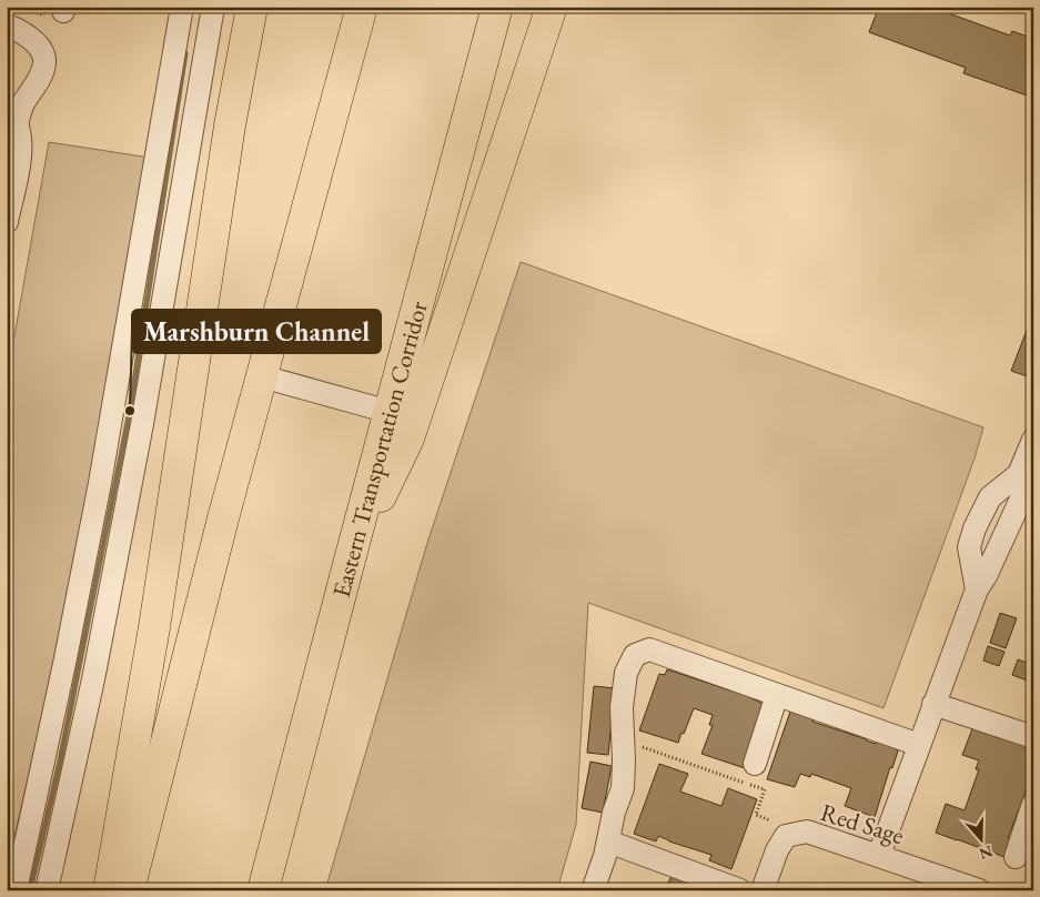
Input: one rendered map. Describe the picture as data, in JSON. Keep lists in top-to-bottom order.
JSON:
{
  "streets": {
    "highway": ["Eastern Transportation Corridor"],
    "street": ["Red Sage"]
  },
  "places": ["Marshburn Channel"],
  "north": "bottom"
}
